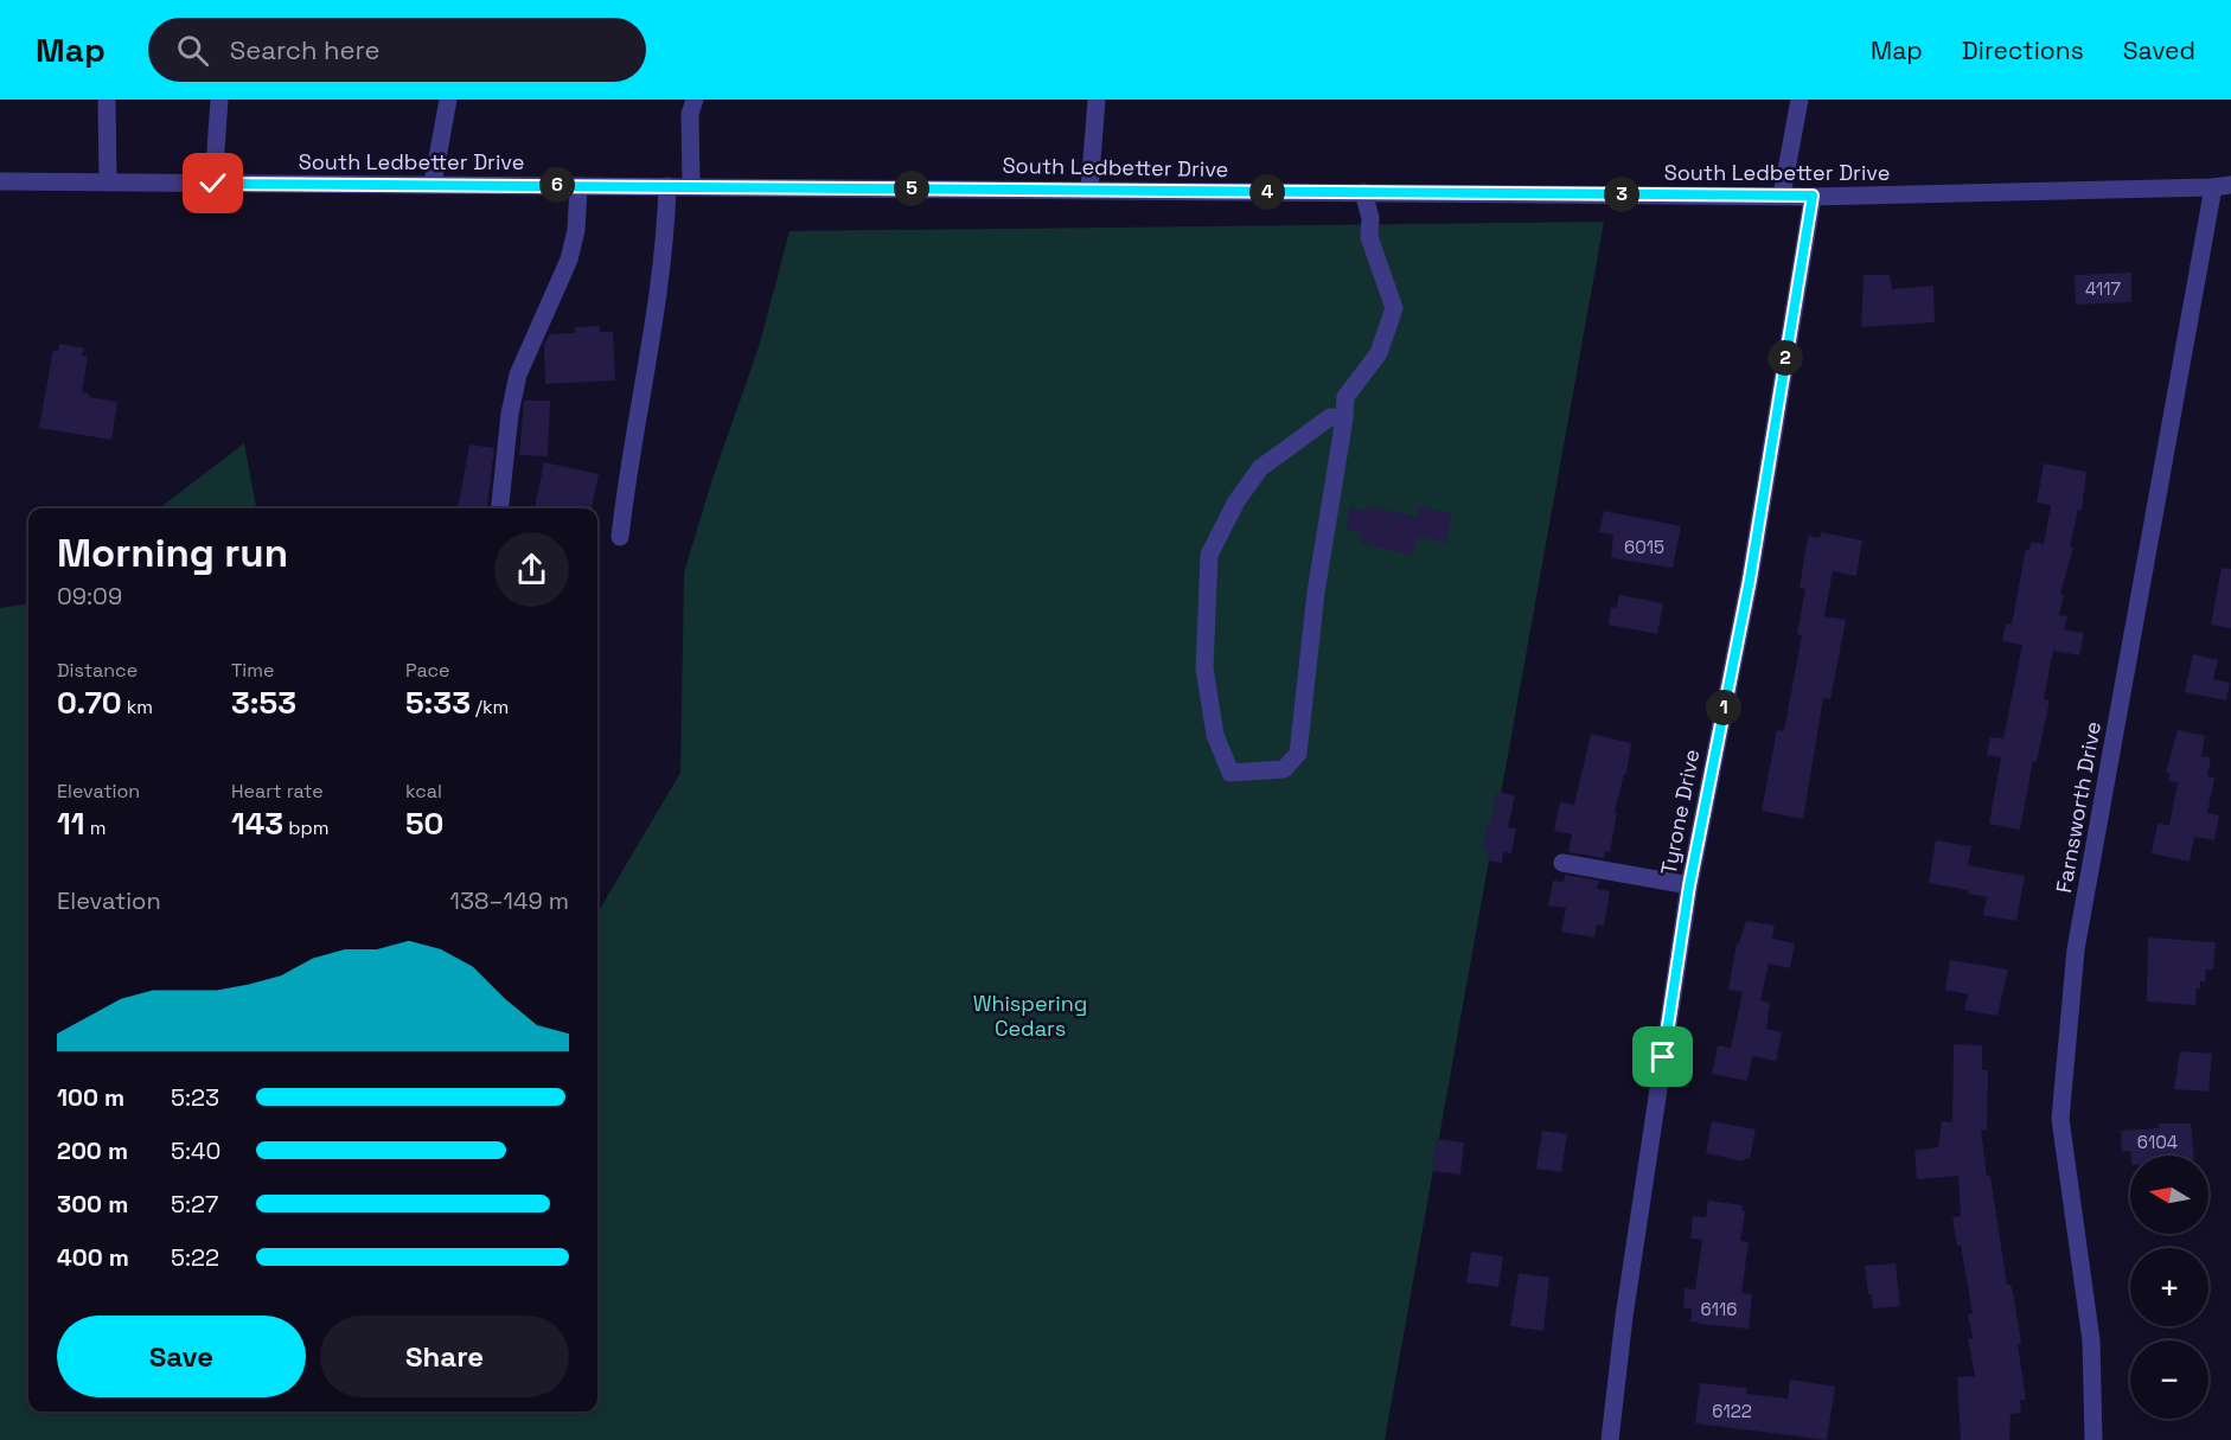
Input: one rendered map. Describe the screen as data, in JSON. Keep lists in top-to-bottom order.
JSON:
{
  "streets": {
    "street": ["South Ledbetter Drive", "Farnsworth Drive", "Tyrone Drive"]
  },
  "crossings": [
    ["South Ledbetter Drive", "Farnsworth Drive"],
    ["South Ledbetter Drive", "Tyrone Drive"]
  ],
  "parks": ["Whispering Cedars"],
  "house_numbers": [
    "4117",
    "6015",
    "6104",
    "6116",
    "6122"
  ],
  "north": "left",
  "page": {
    "header": "Map",
    "search": "Search here",
    "nav": ["Map", "Directions", "Saved"],
    "pins": [
      "6",
      "5",
      "4",
      "3",
      "2",
      "1"
    ],
    "heading": ["Morning run", "09:09"],
    "stats": [
      ["Distance", "0.70 km"],
      ["Time", "3:53"],
      ["Pace", "5:33 /km"],
      ["Elevation", "11 m"],
      ["Heart rate", "143 bpm"],
      ["kcal", "50"]
    ],
    "chart": ["Elevation", "138–149 m"],
    "list": [
      {
        "name": "100 m",
        "note": "5:23"
      },
      {
        "name": "200 m",
        "note": "5:40"
      },
      {
        "name": "300 m",
        "note": "5:27"
      },
      {
        "name": "400 m",
        "note": "5:22"
      }
    ],
    "map_buttons": ["+", "−"],
    "buttons": ["Save", "Share"]
  }
}
